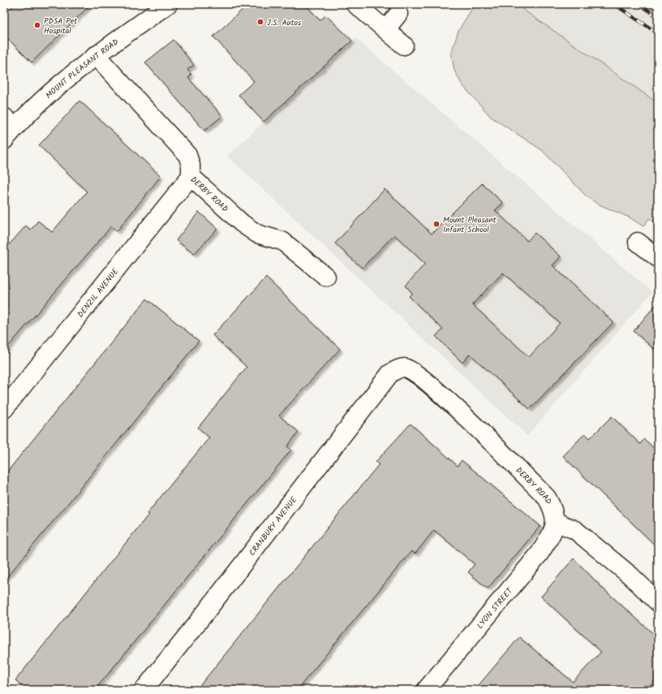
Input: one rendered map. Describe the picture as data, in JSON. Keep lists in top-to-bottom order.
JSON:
{
  "streets": {
    "street": [
      "MOUNT PLEASANT ROAD",
      "DERBY ROAD",
      "DENZIL AVENUE",
      "CRANBURY AVENUE",
      "LYON STREET"
    ]
  },
  "crossings": [
    ["MOUNT PLEASANT ROAD", "DERBY ROAD"],
    ["DERBY ROAD", "DENZIL AVENUE"],
    ["DERBY ROAD", "CRANBURY AVENUE"],
    ["DERBY ROAD", "LYON STREET"]
  ],
  "places": ["J.S. Autos", "PDSA Pet Hospital", "Mount Pleasant Infant School"]
}
